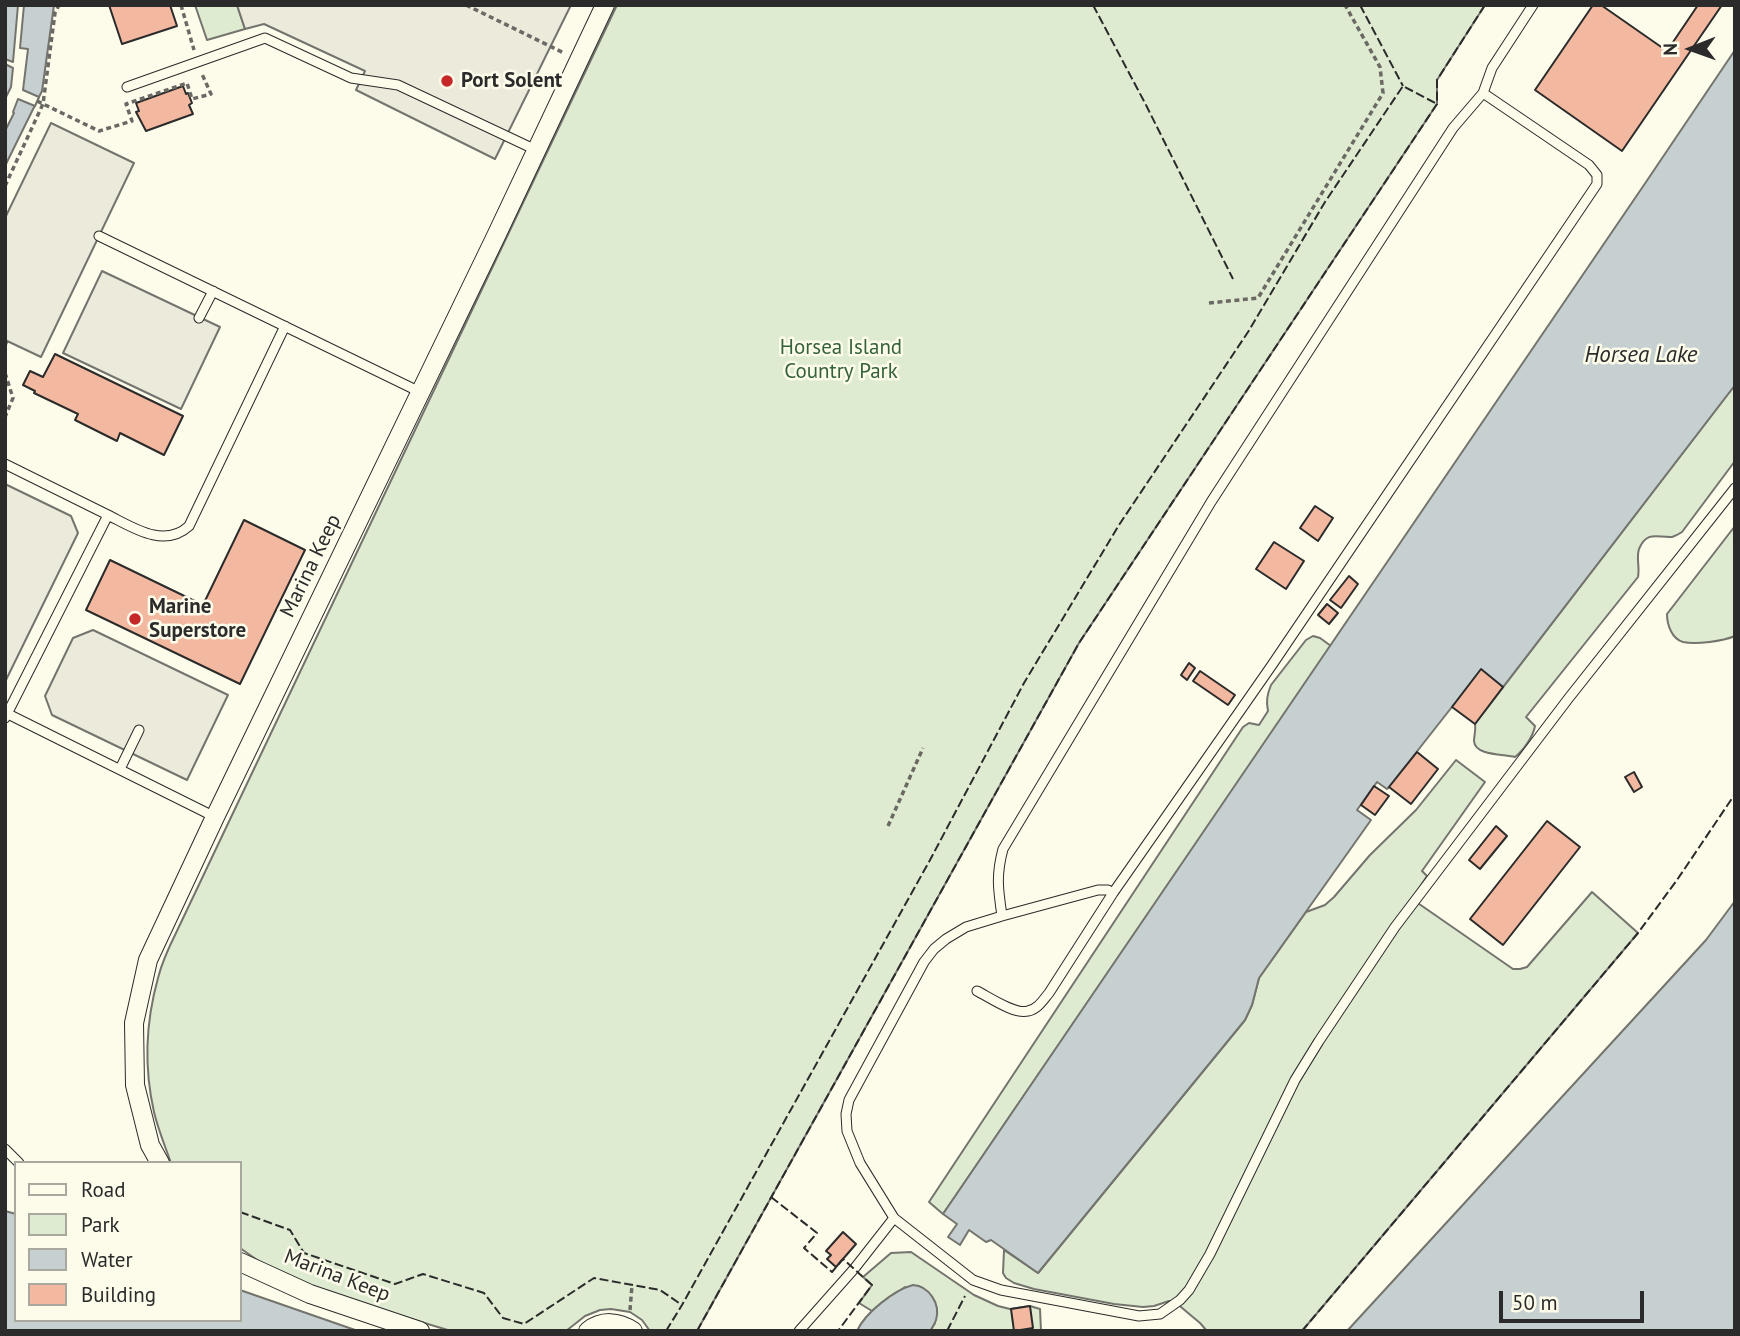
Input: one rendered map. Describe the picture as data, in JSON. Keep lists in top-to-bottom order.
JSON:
{
  "streets": {
    "street": ["Marina Keep"]
  },
  "water": ["Horsea Lake"],
  "parks": ["Horsea Island Country Park"],
  "places": ["Port Solent", "Marine Superstore"],
  "legend": [
    "Road",
    "Park",
    "Water",
    "Building"
  ],
  "scale_bar": "50 m",
  "north": "left"
}
